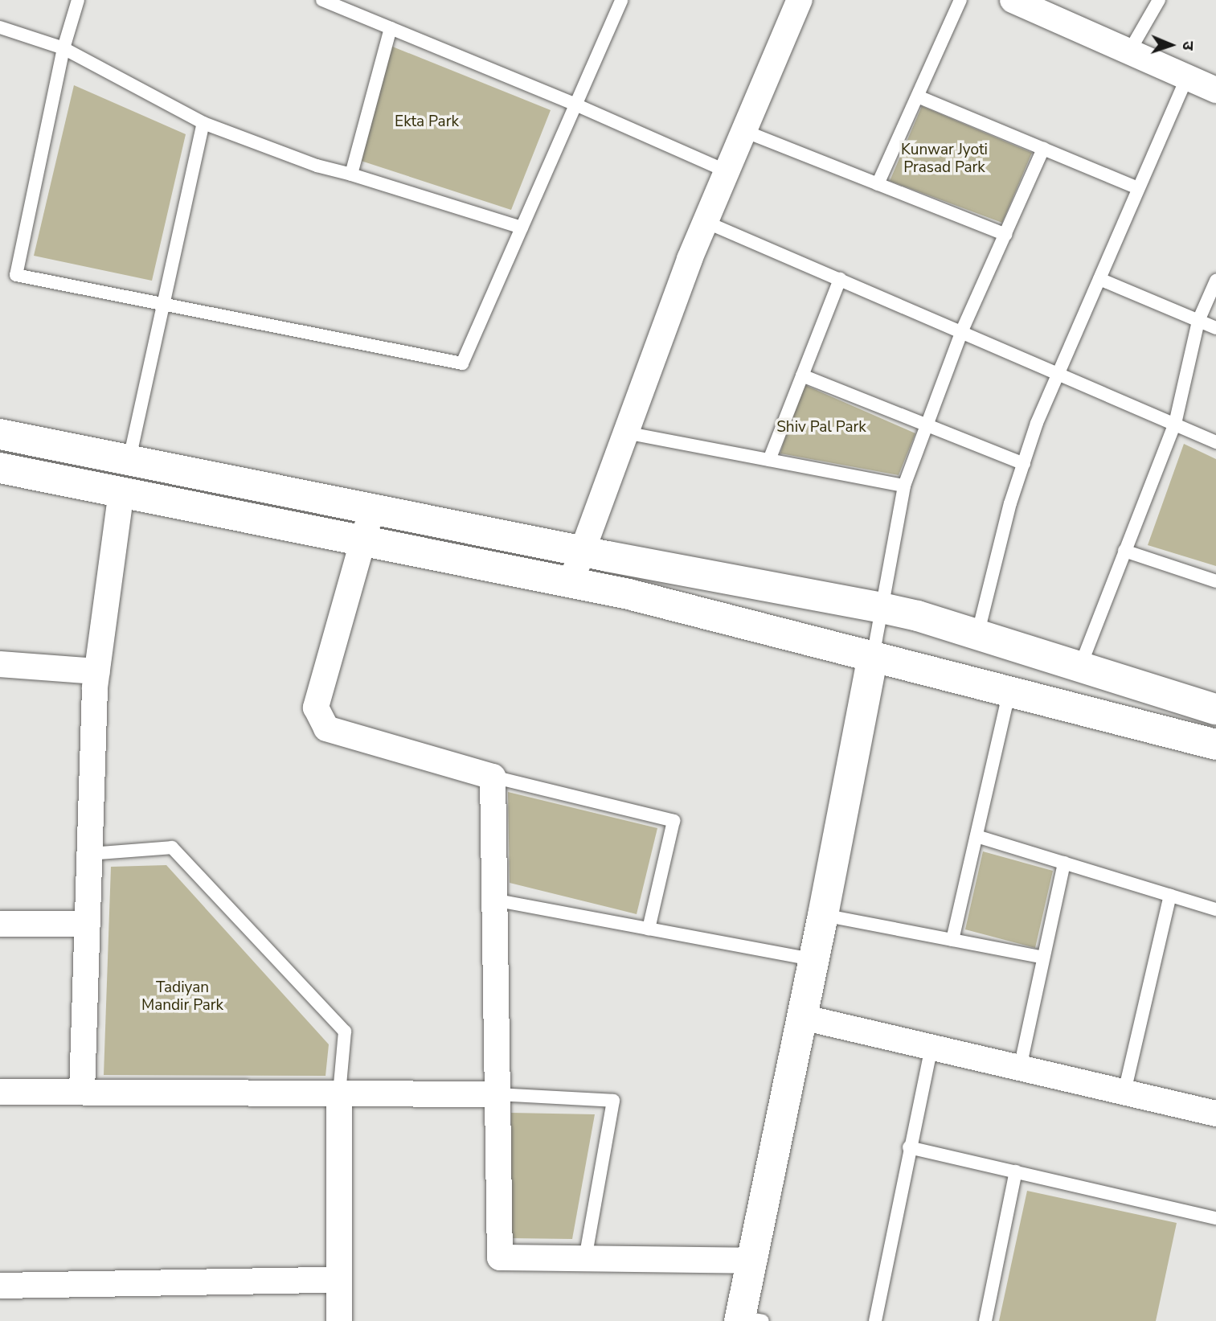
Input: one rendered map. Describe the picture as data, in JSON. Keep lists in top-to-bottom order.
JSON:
{
  "parks": [
    "Ekta Park",
    "Kunwar Jyoti Prasad Park",
    "Shiv Pal Park",
    "Tadiyan Mandir Park"
  ],
  "north": "right"
}
